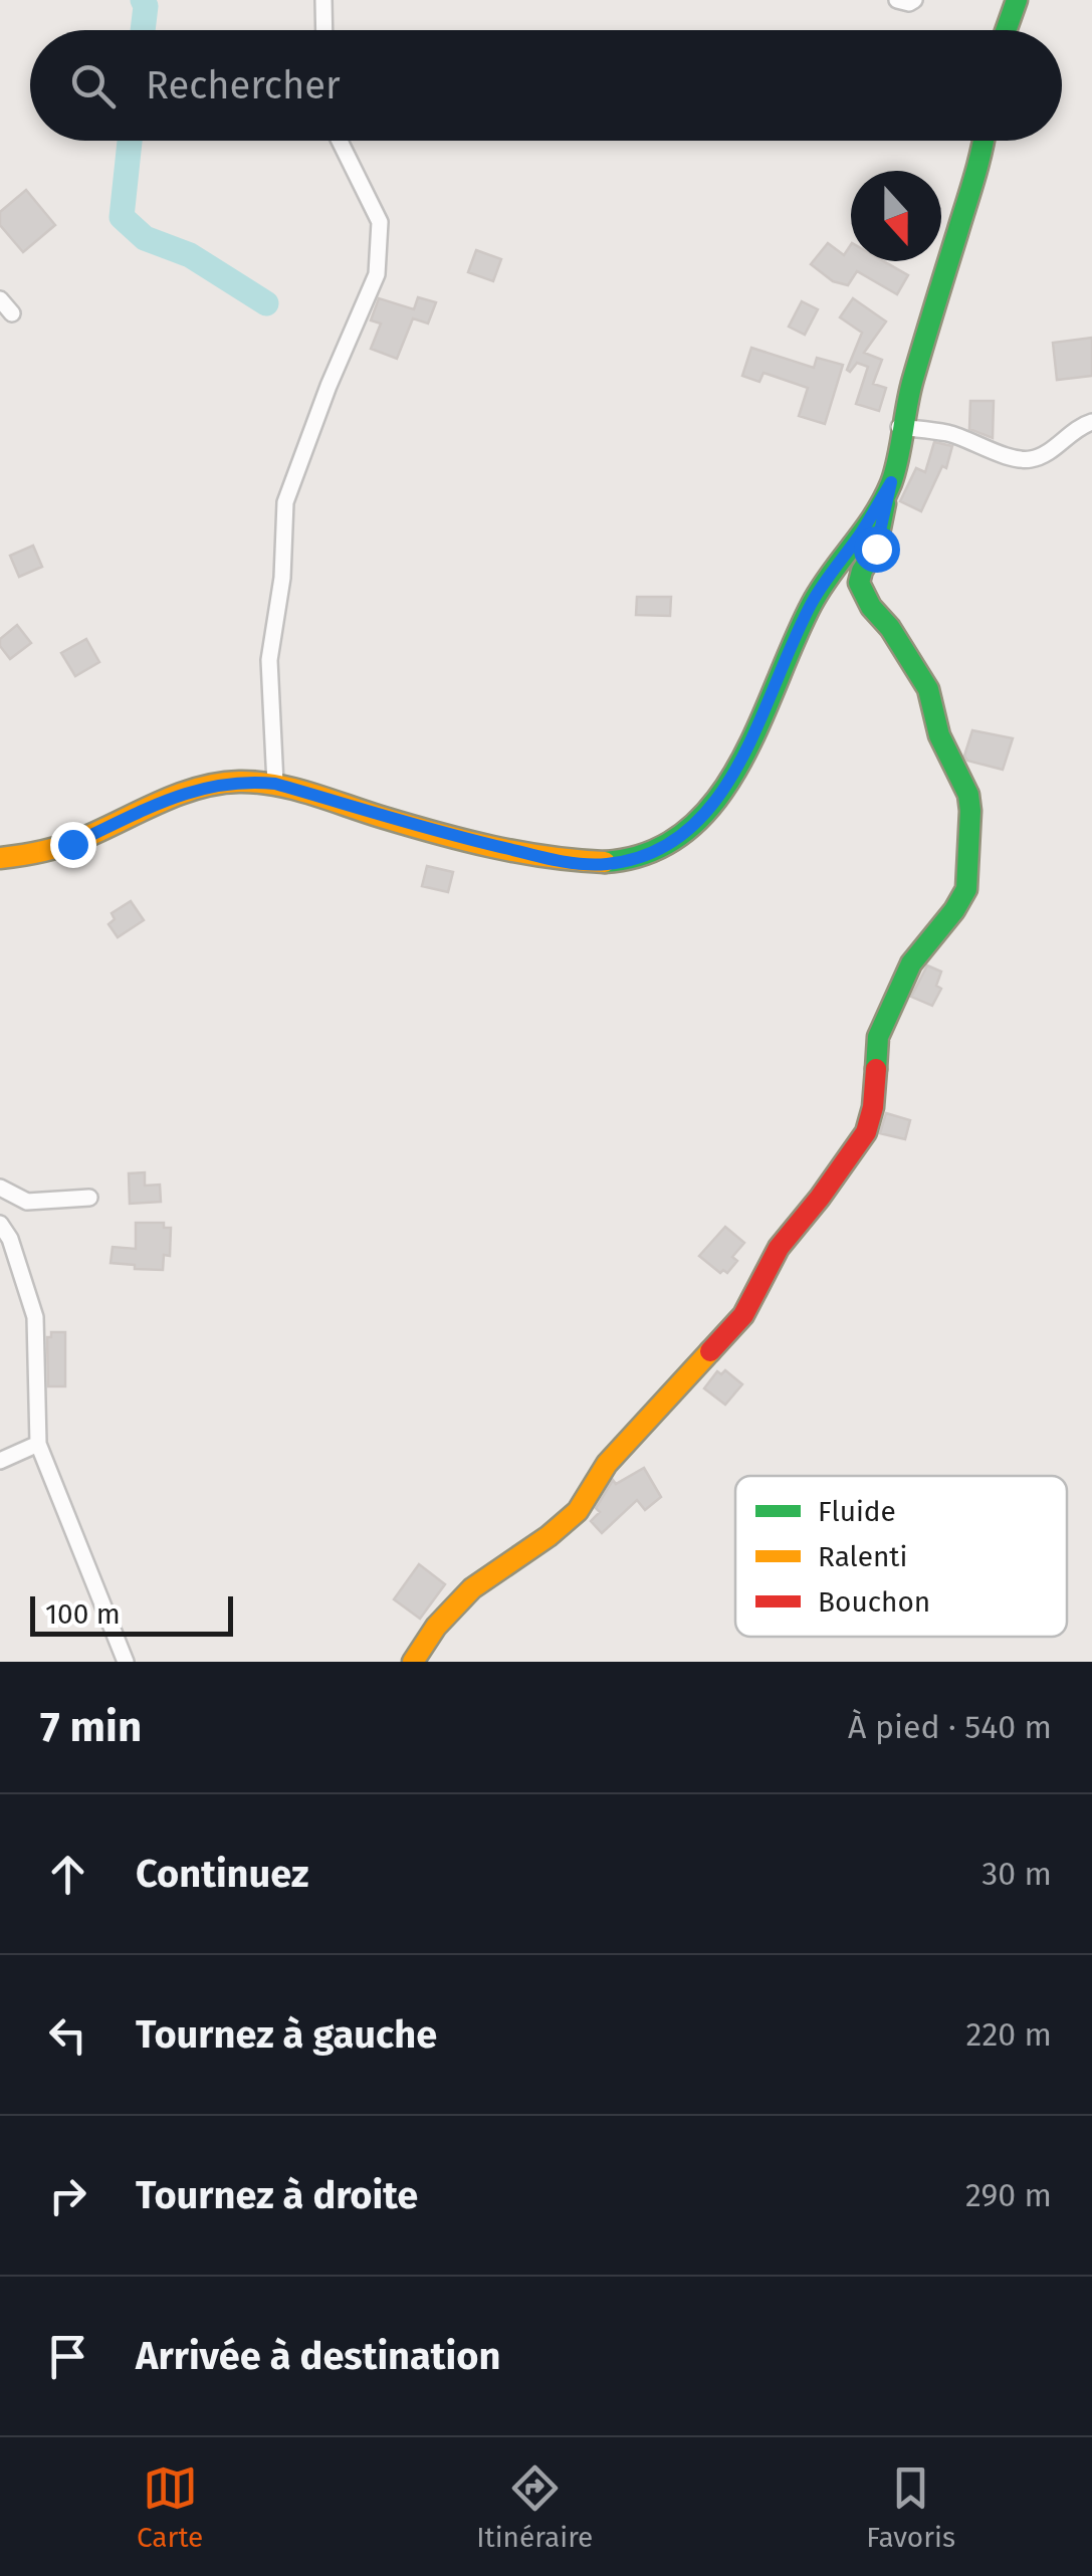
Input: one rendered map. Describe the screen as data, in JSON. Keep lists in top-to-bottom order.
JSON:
{
  "legend": ["Fluide", "Ralenti", "Bouchon"],
  "scale_bar": "100 m",
  "north": "bottom",
  "page": {
    "search": "Rechercher",
    "scale": "100 m",
    "heading": ["7 min", "À pied · 540 m"],
    "list": [
      ["Continuez", "30 m"],
      ["Tournez à gauche", "220 m"],
      ["Tournez à droite", "290 m"],
      "Arrivée à destination"
    ],
    "nav": ["Carte", "Itinéraire", "Favoris"]
  }
}
